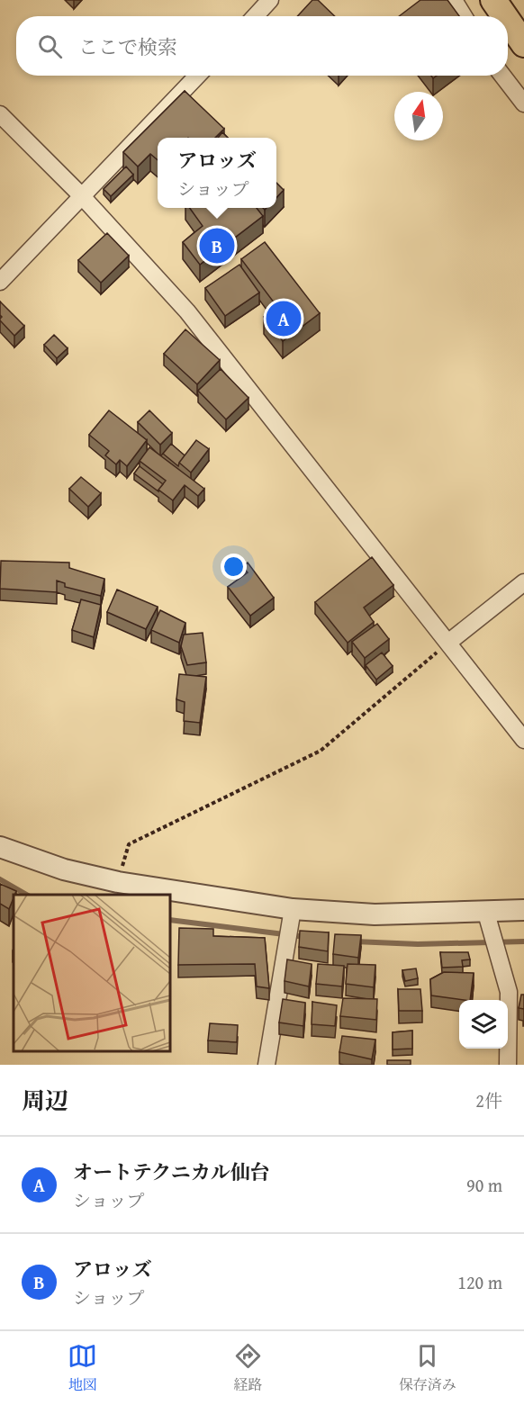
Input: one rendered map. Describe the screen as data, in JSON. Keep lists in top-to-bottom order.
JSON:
{
  "north": "top",
  "page": {
    "search": "ここで検索",
    "popup": ["アロッズ", "ショップ"],
    "pins": ["B", "A"],
    "heading": ["周辺", "2件"],
    "list": [
      {
        "mark": "A",
        "name": "オートテクニカル仙台",
        "note": "ショップ",
        "value": "90 m"
      },
      {
        "mark": "B",
        "name": "アロッズ",
        "note": "ショップ",
        "value": "120 m"
      }
    ],
    "nav": ["地図", "経路", "保存済み"]
  }
}
